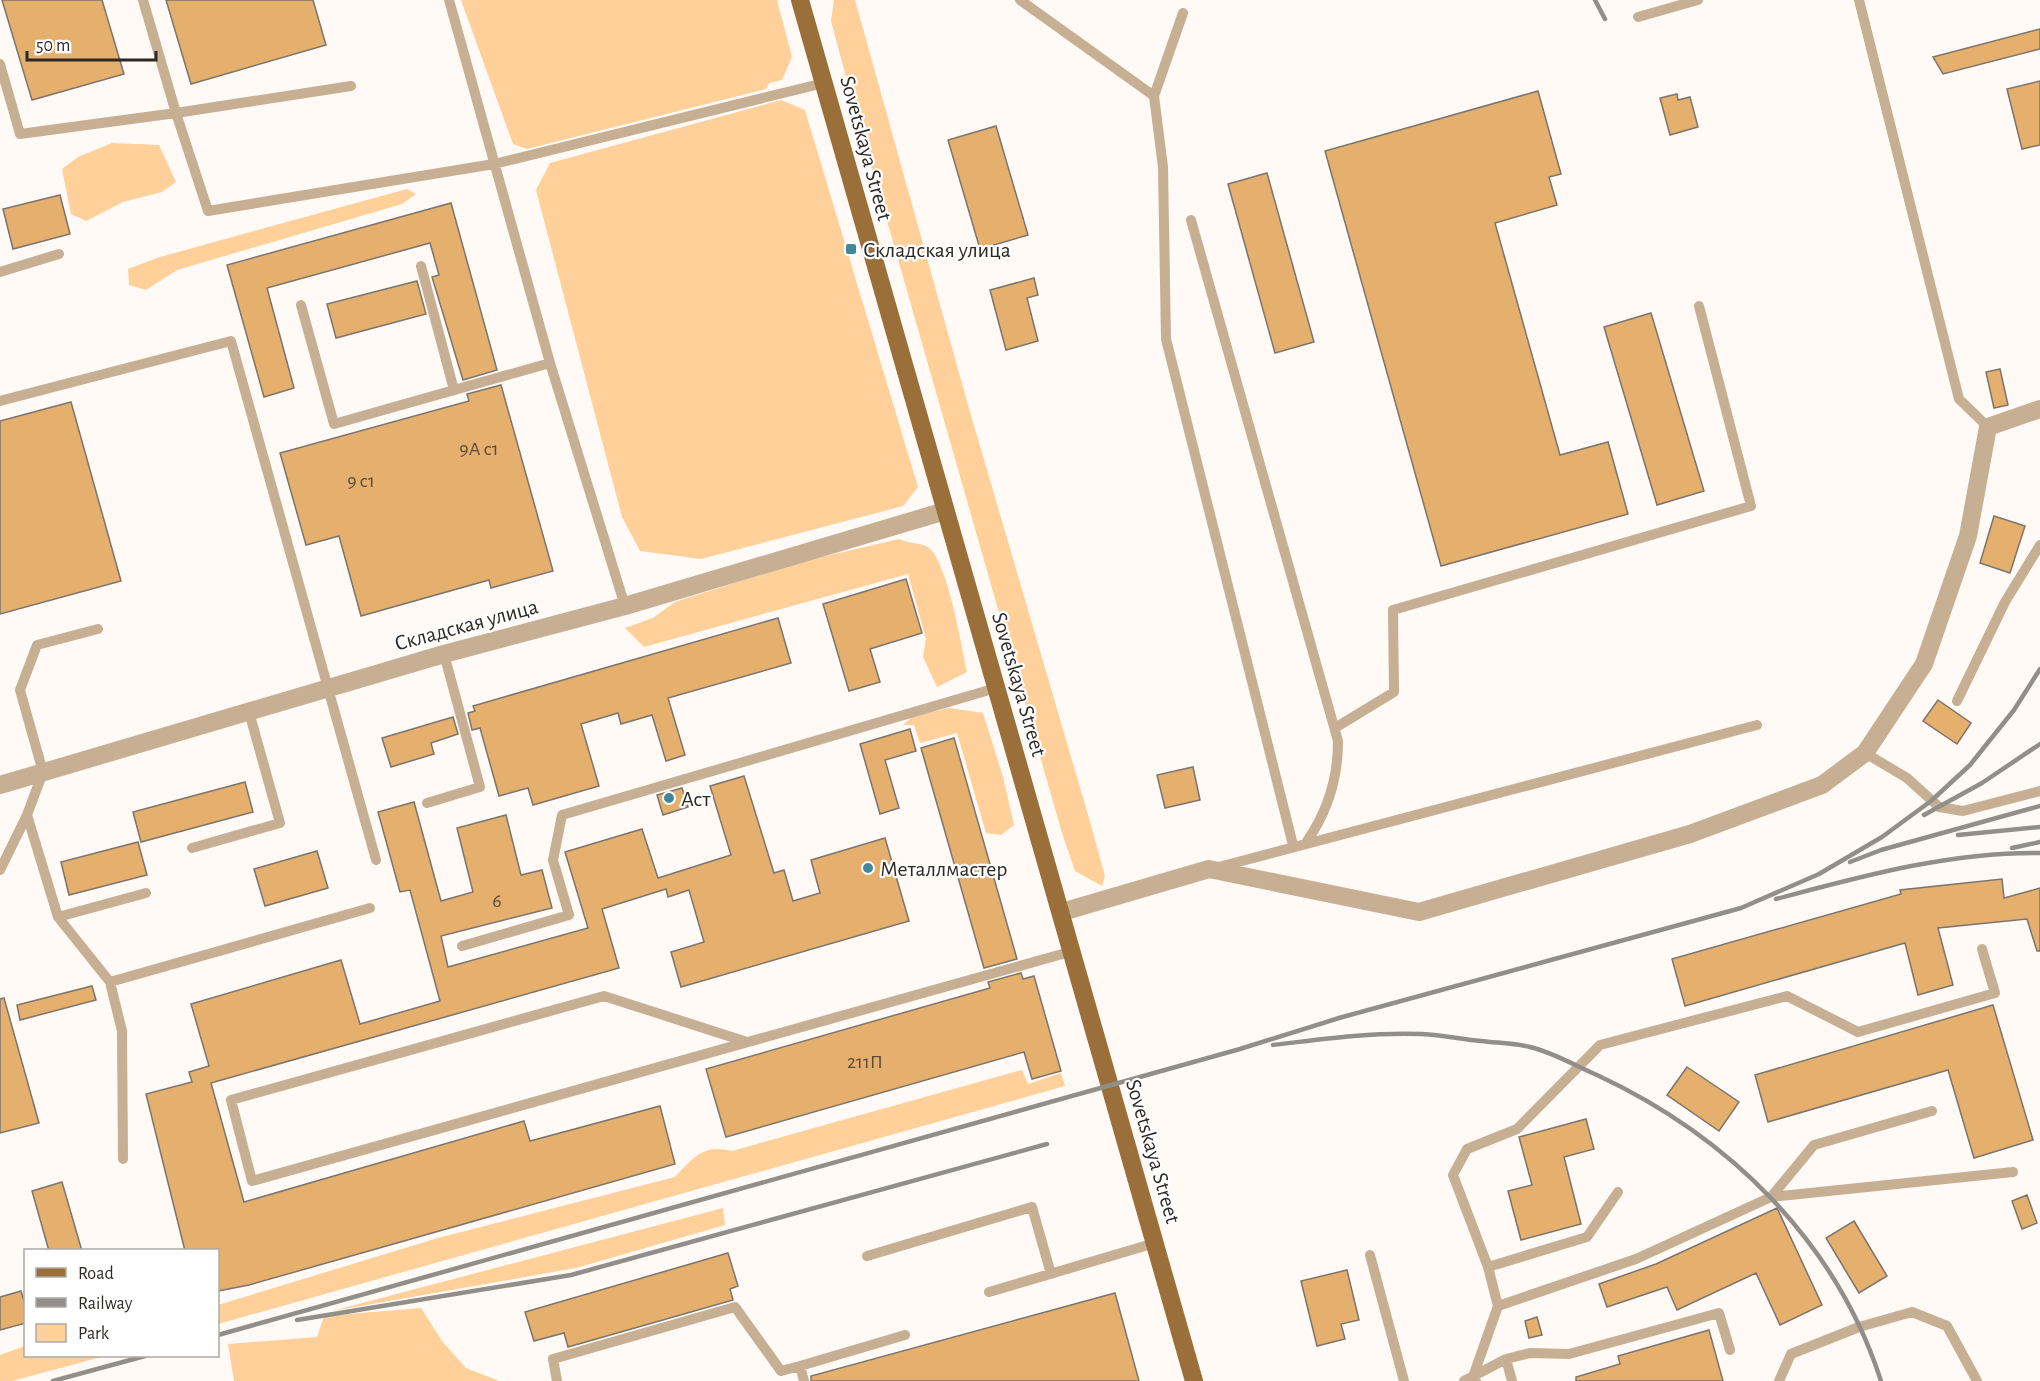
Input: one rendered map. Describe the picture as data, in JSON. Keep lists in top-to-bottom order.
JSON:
{
  "streets": {
    "main road": ["Sovetskaya Street"],
    "street": ["Складская улица"]
  },
  "crossings": [
    ["Sovetskaya Street", "Складская улица"]
  ],
  "places": {
    "transit": ["Складская улица"],
    "other": ["Аст", "Металлмастер"]
  },
  "house_numbers": [
    "9А с1",
    "9 с1",
    "6",
    "211П"
  ],
  "legend": ["Road", "Railway", "Park"],
  "scale_bar": "50 m"
}
